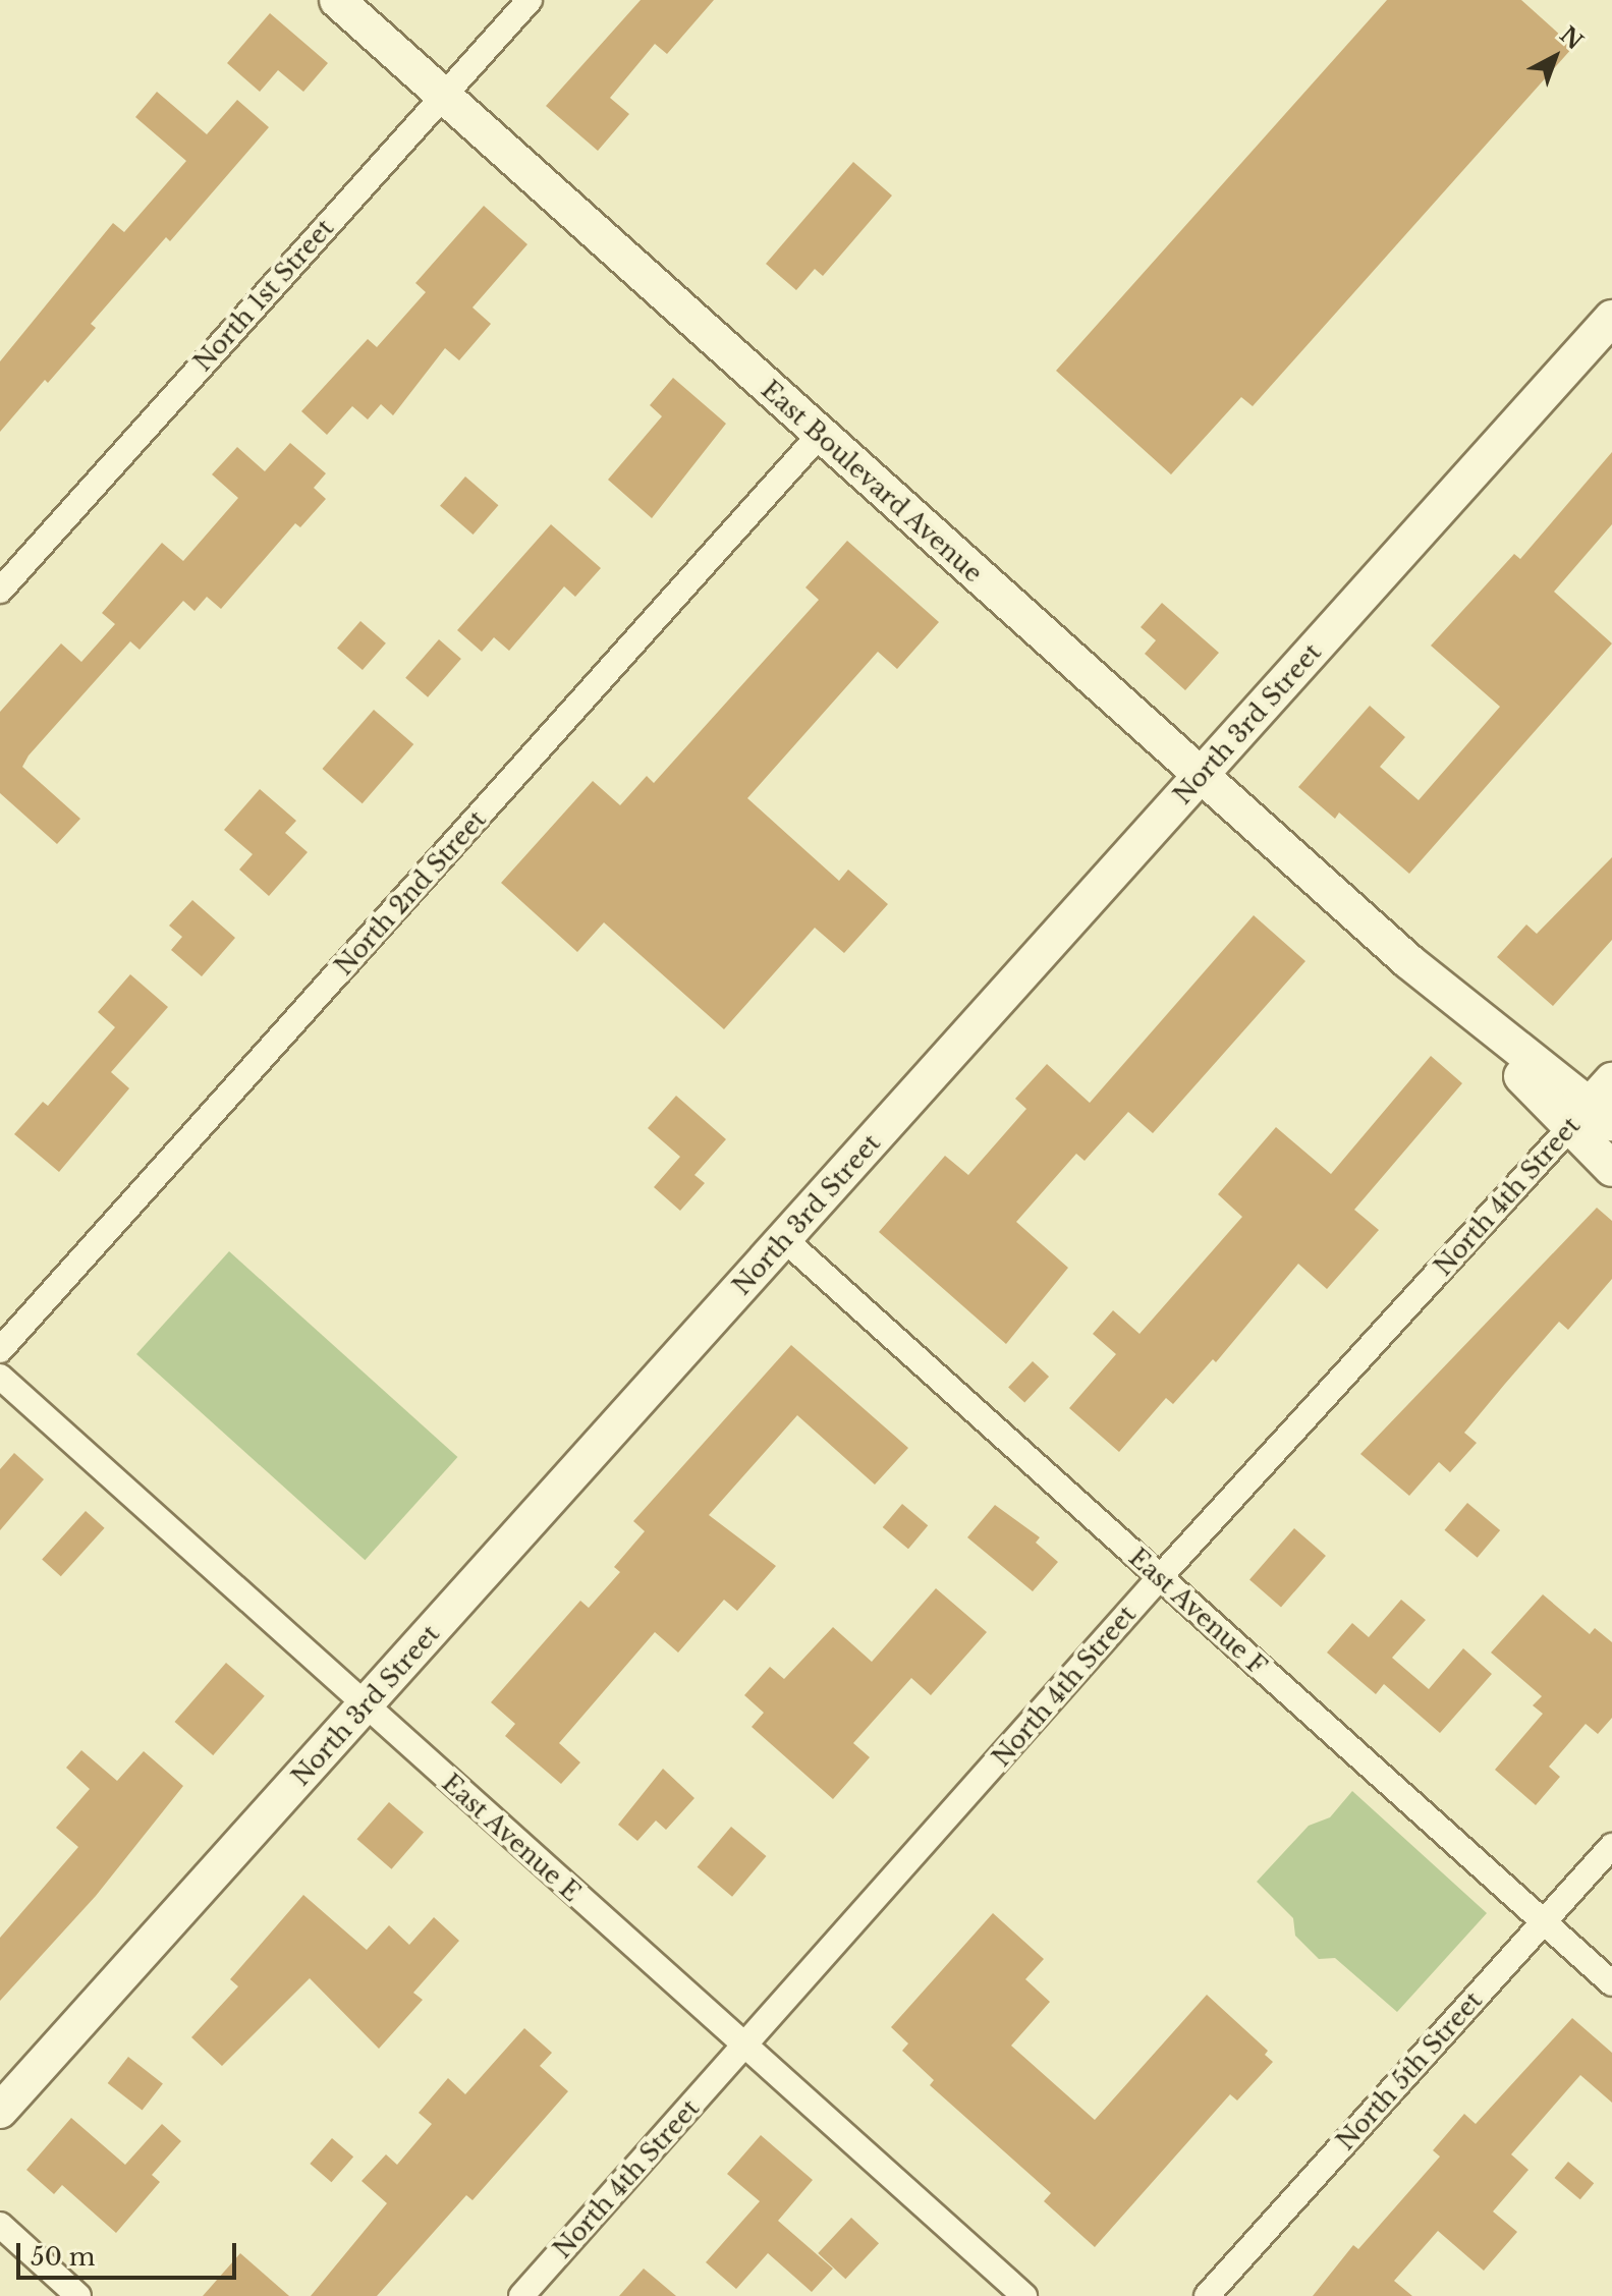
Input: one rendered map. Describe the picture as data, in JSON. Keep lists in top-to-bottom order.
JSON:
{
  "streets": {
    "street": [
      "North 1st Street",
      "East Boulevard Avenue",
      "North 3rd Street",
      "North 2nd Street",
      "North 4th Street",
      "East Avenue F",
      "East Avenue E",
      "North 5th Street"
    ]
  },
  "crossings": [
    ["North 1st Street", "East Boulevard Avenue"],
    ["East Boulevard Avenue", "North 3rd Street"],
    ["East Boulevard Avenue", "North 2nd Street"],
    ["East Boulevard Avenue", "North 4th Street"],
    ["North 3rd Street", "East Avenue F"],
    ["North 3rd Street", "East Avenue E"],
    ["North 4th Street", "East Avenue F"],
    ["North 4th Street", "East Avenue E"],
    ["East Avenue F", "North 5th Street"]
  ],
  "scale_bar": "50 m",
  "north": "top right"
}
